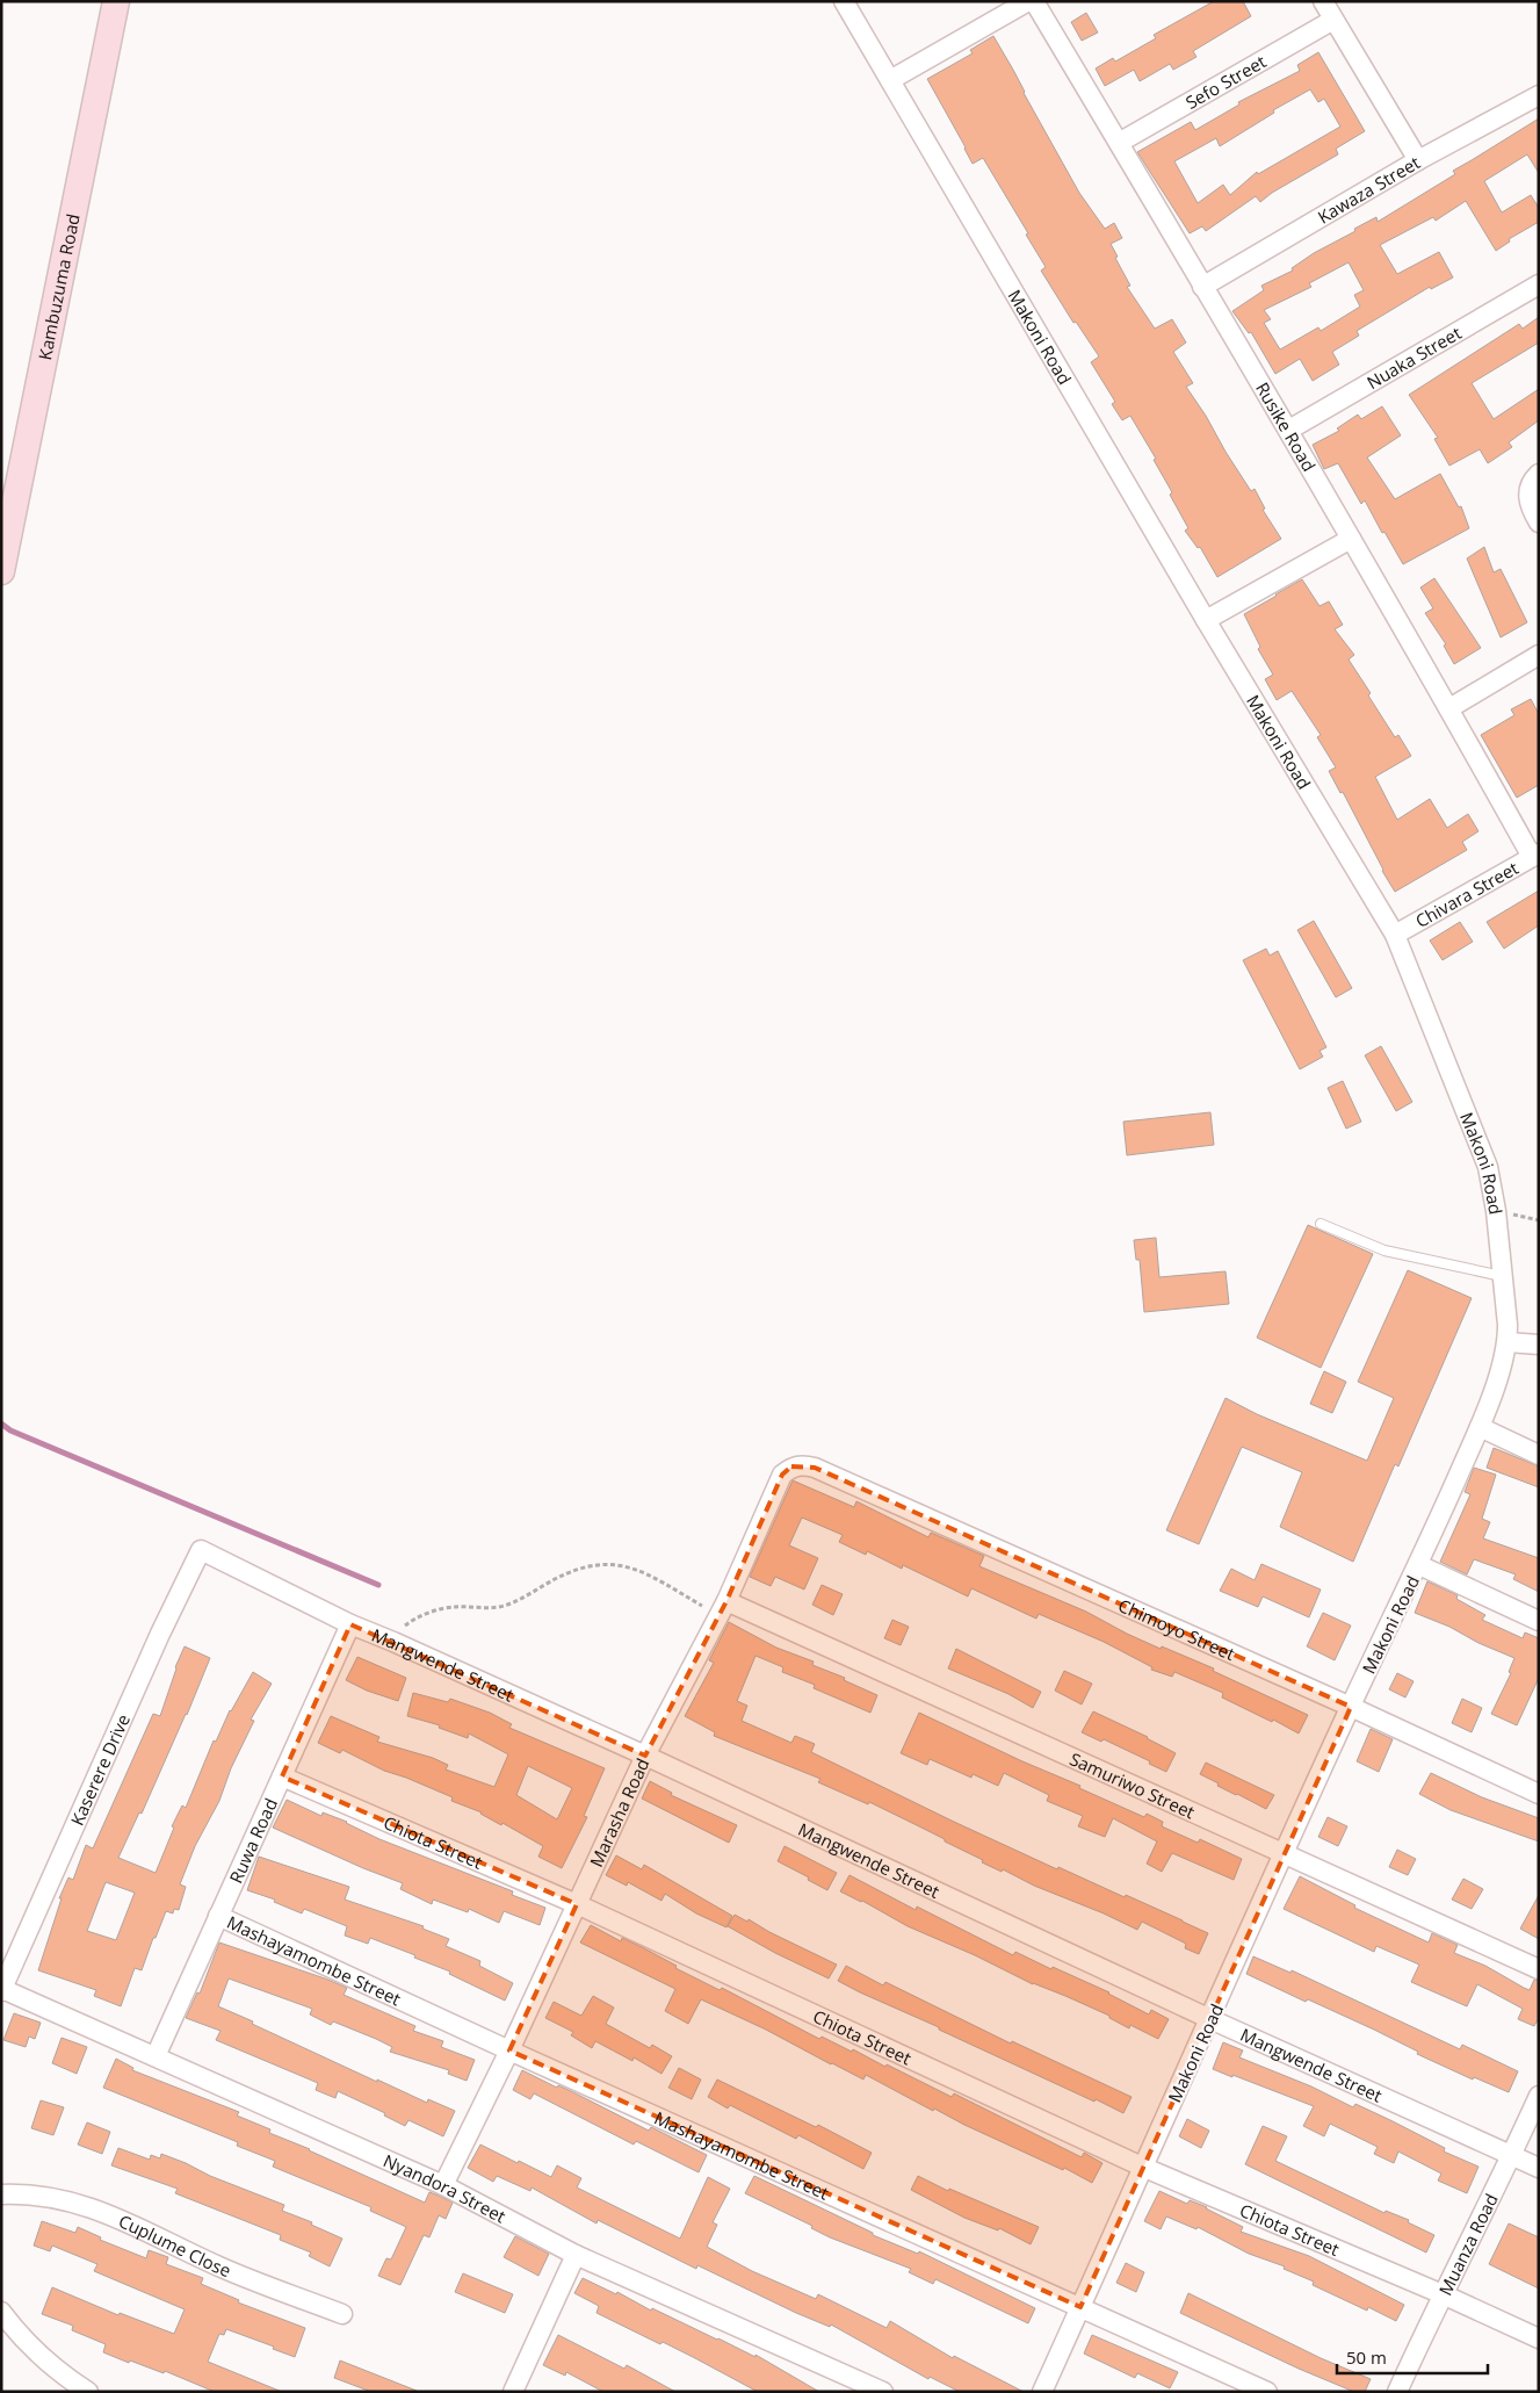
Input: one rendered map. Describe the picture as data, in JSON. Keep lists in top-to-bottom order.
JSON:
{
  "streets": {
    "main road": ["Kambuzuma Road"],
    "street": [
      "Sefo Street",
      "Kawaza Street",
      "Makoni Road",
      "Nuaka Street",
      "Rusike Road",
      "Chivara Street",
      "Chimoyo Street",
      "Mangwende Street",
      "Kaserere Drive",
      "Samuriwo Street",
      "Marasha Road",
      "Ruwa Road",
      "Chiota Street",
      "Mashayamombe Street",
      "Nyandora Street",
      "Muanza Road",
      "Cuplume Close"
    ]
  },
  "crossings": [
    ["Sefo Street", "Rusike Road"],
    ["Kawaza Street", "Rusike Road"],
    ["Makoni Road", "Chivara Street"],
    ["Makoni Road", "Chimoyo Street"],
    ["Makoni Road", "Mangwende Street"],
    ["Makoni Road", "Samuriwo Street"],
    ["Makoni Road", "Chiota Street"],
    ["Makoni Road", "Mashayamombe Street"],
    ["Nuaka Street", "Rusike Road"],
    ["Rusike Road", "Chivara Street"],
    ["Chimoyo Street", "Marasha Road"],
    ["Mangwende Street", "Kaserere Drive"],
    ["Mangwende Street", "Marasha Road"],
    ["Mangwende Street", "Ruwa Road"],
    ["Mangwende Street", "Muanza Road"],
    ["Kaserere Drive", "Nyandora Street"],
    ["Samuriwo Street", "Marasha Road"],
    ["Marasha Road", "Chiota Street"],
    ["Marasha Road", "Mashayamombe Street"],
    ["Marasha Road", "Nyandora Street"],
    ["Ruwa Road", "Chiota Street"],
    ["Ruwa Road", "Mashayamombe Street"],
    ["Ruwa Road", "Nyandora Street"],
    ["Chiota Street", "Muanza Road"]
  ],
  "scale_bar": "50 m"
}
